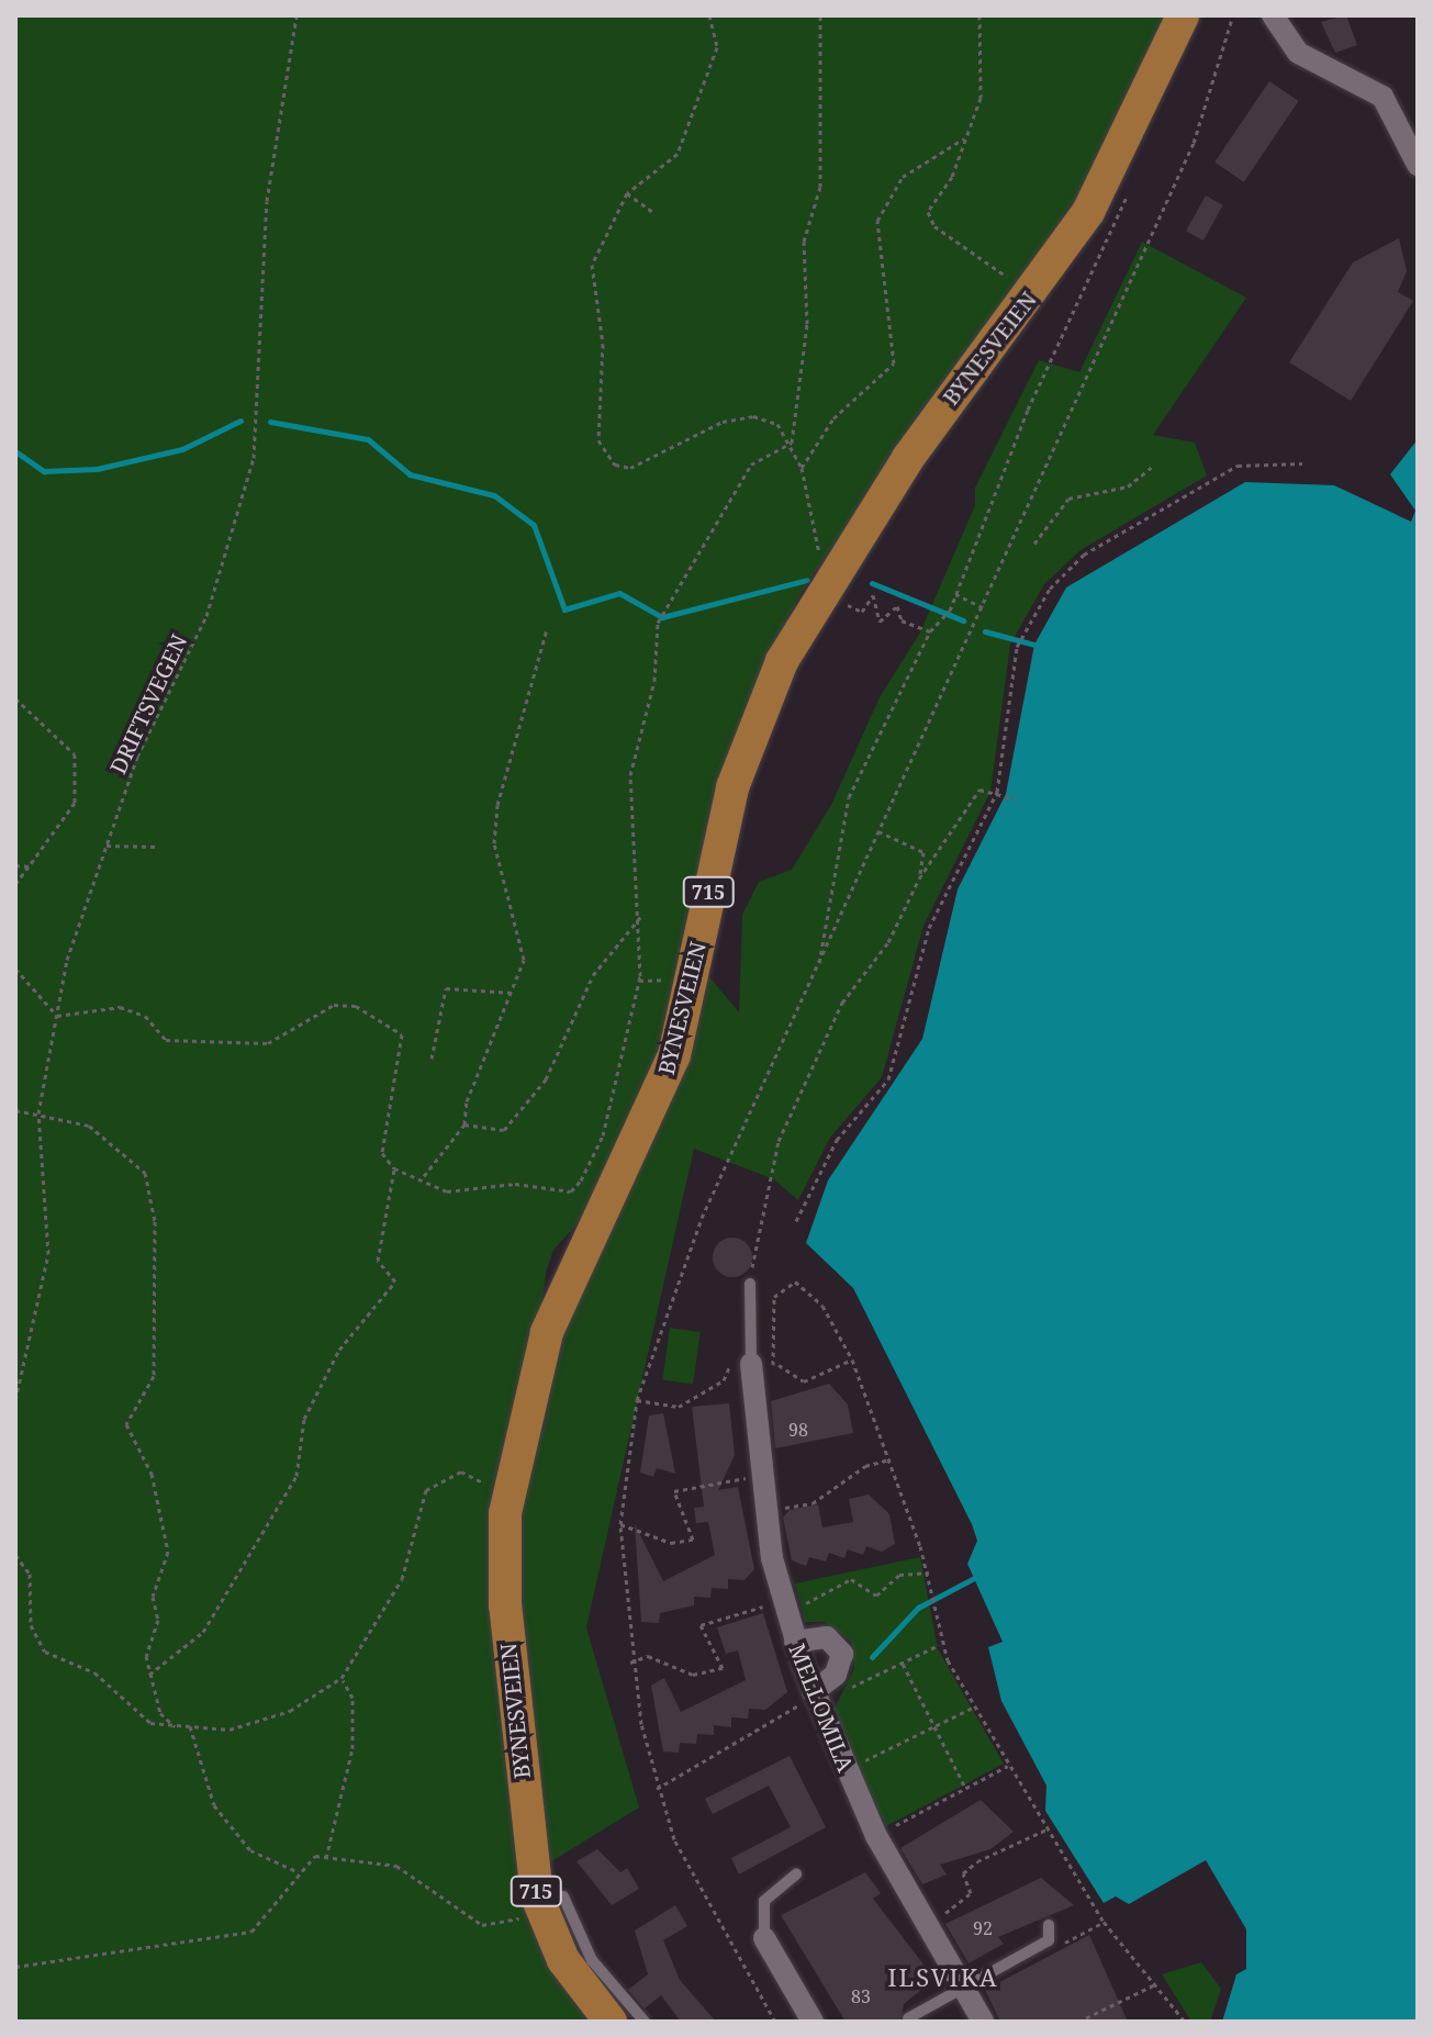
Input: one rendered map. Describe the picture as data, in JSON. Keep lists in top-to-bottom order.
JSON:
{
  "streets": {
    "main road": ["BYNESVEIEN", "715"],
    "street": ["MELLOMILA"],
    "path": ["DRIFTSVEGEN"]
  },
  "districts": ["ILSVIKA"],
  "house_numbers": ["98", "92", "83"]
}
